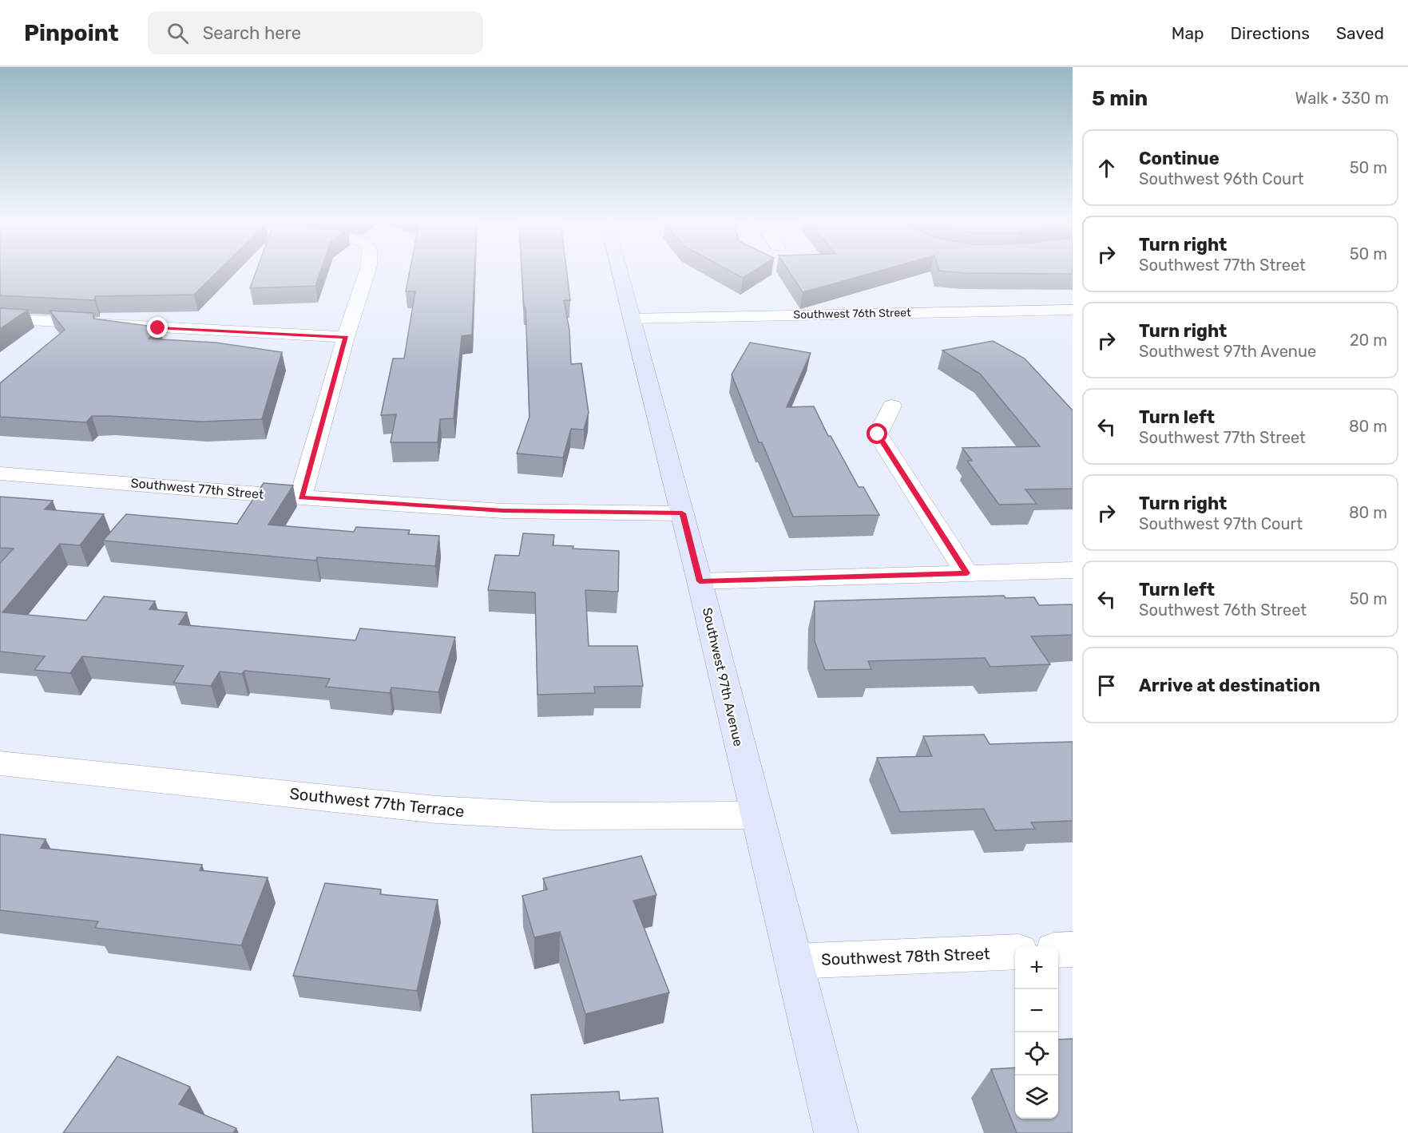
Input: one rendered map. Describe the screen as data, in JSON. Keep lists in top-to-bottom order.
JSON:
{
  "streets": {
    "street": [
      "Southwest 76th Street",
      "Southwest 77th Street",
      "Southwest 97th Avenue",
      "Southwest 77th Terrace",
      "Southwest 78th Street"
    ]
  },
  "crossings": [
    ["Southwest 76th Street", "Southwest 97th Avenue"],
    ["Southwest 77th Street", "Southwest 97th Avenue"],
    ["Southwest 97th Avenue", "Southwest 77th Terrace"],
    ["Southwest 97th Avenue", "Southwest 78th Street"]
  ],
  "page": {
    "header": "Pinpoint",
    "search": "Search here",
    "nav": ["Map", "Directions", "Saved"],
    "heading": ["5 min", "Walk · 330 m"],
    "list": [
      ["Continue", "Southwest 96th Court", "50 m"],
      ["Turn right", "Southwest 77th Street", "50 m"],
      ["Turn right", "Southwest 97th Avenue", "20 m"],
      ["Turn left", "Southwest 77th Street", "80 m"],
      ["Turn right", "Southwest 97th Court", "80 m"],
      ["Turn left", "Southwest 76th Street", "50 m"],
      "Arrive at destination"
    ],
    "map_buttons": ["+", "−"]
  }
}
